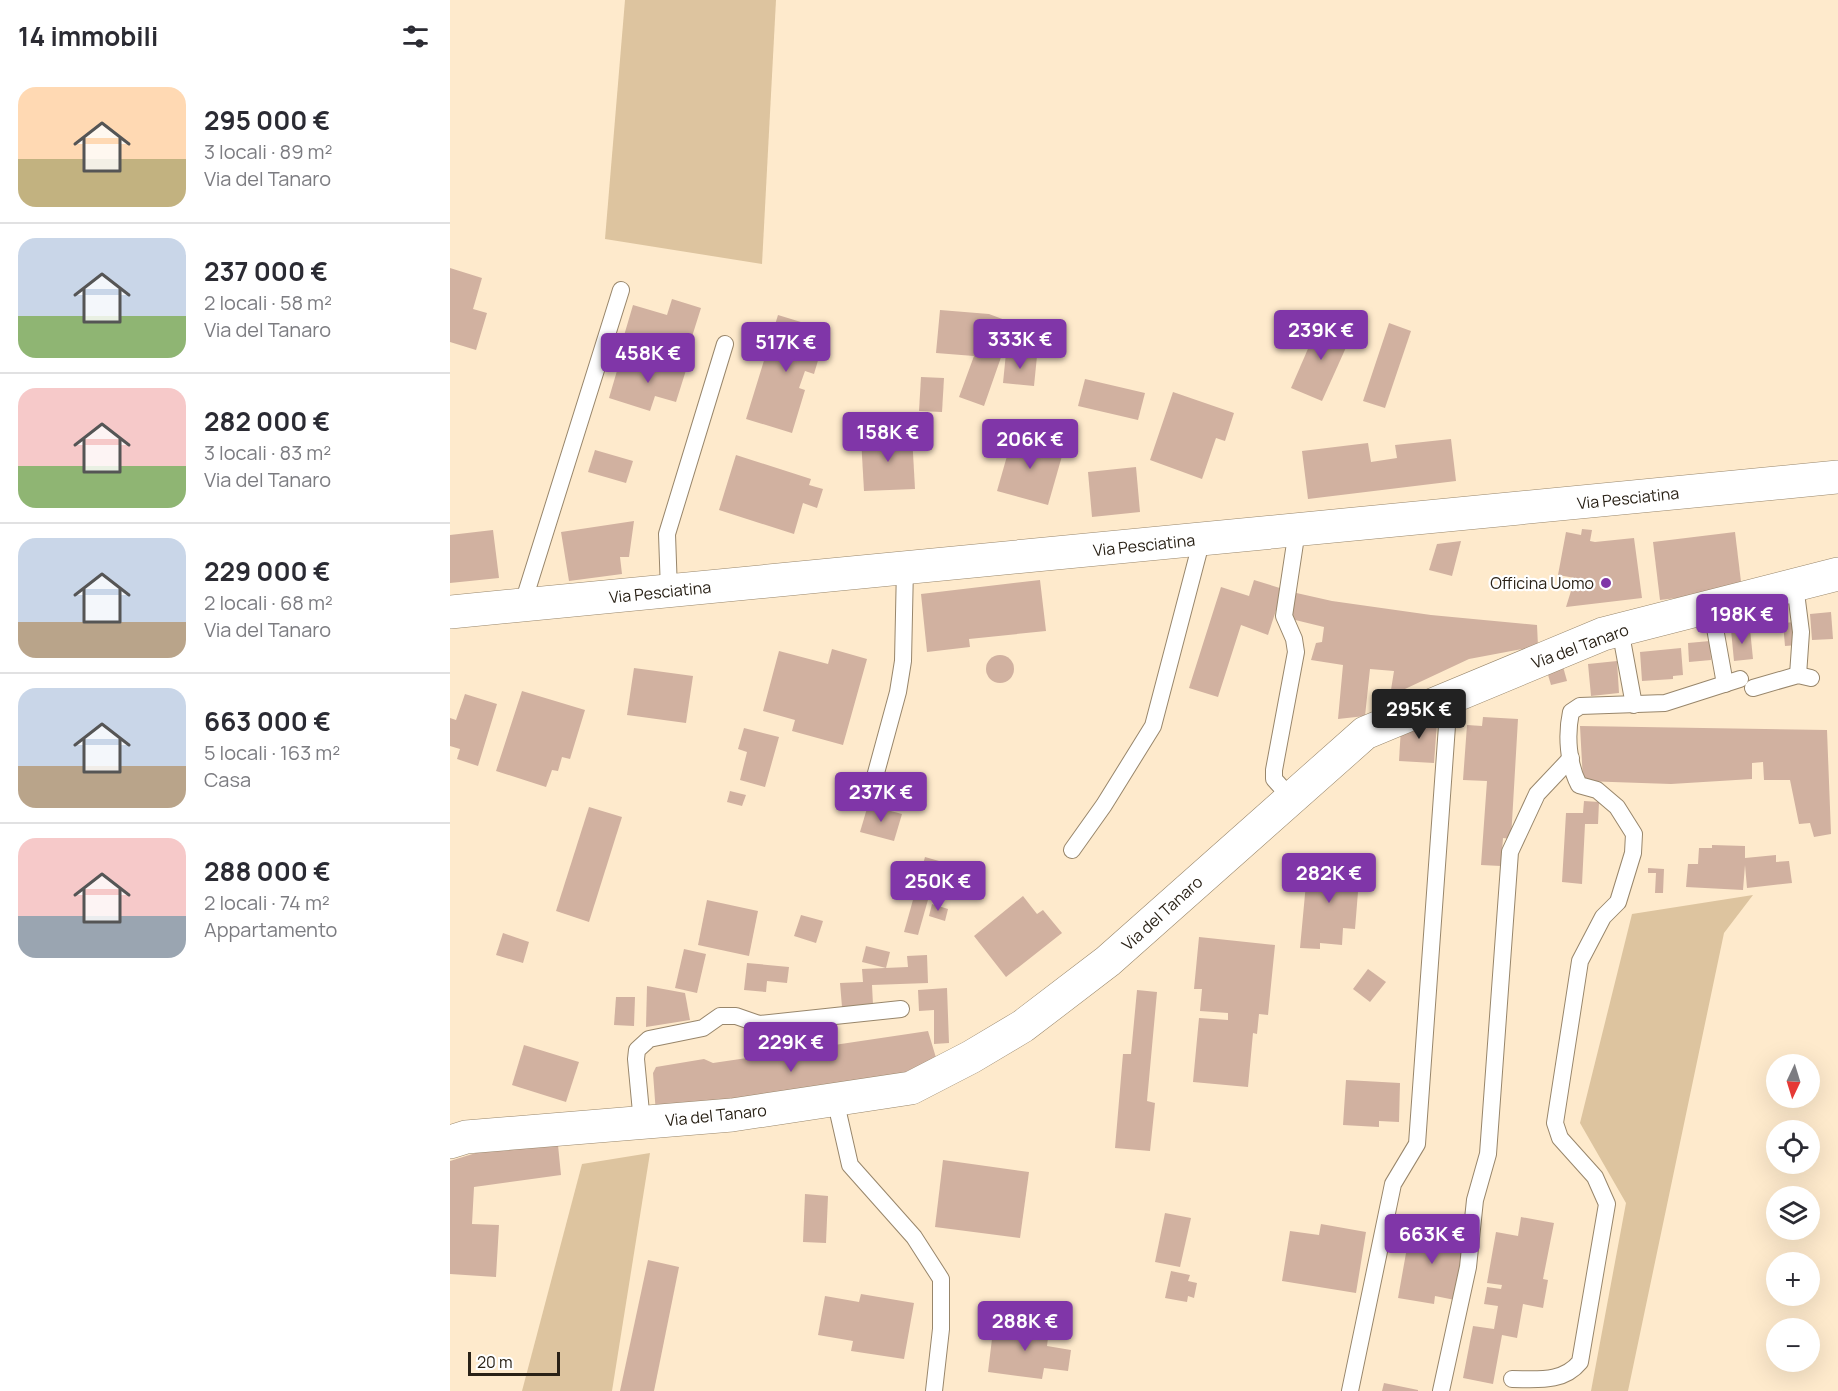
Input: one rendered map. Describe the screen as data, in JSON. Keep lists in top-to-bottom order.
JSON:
{
  "streets": {
    "street": ["Via Pesciatina", "Via del Tanaro"]
  },
  "places": ["Officina Uomo"],
  "scale_bar": "20 m",
  "north": "bottom",
  "page": {
    "heading": "14 immobili",
    "list": [
      {
        "name": "295 000 €",
        "note": "3 locali · 89 m² · Via del Tanaro"
      },
      {
        "name": "237 000 €",
        "note": "2 locali · 58 m² · Via del Tanaro"
      },
      {
        "name": "282 000 €",
        "note": "3 locali · 83 m² · Via del Tanaro"
      },
      {
        "name": "229 000 €",
        "note": "2 locali · 68 m² · Via del Tanaro"
      },
      {
        "name": "663 000 €",
        "note": "5 locali · 163 m² · Casa"
      },
      {
        "name": "288 000 €",
        "note": "2 locali · 74 m² · Appartamento"
      }
    ],
    "price": [
      "239K €",
      "333K €",
      "517K €",
      "458K €",
      "158K €",
      "206K €",
      "198K €",
      "295K €",
      "237K €",
      "282K €",
      "250K €",
      "229K €",
      "663K €",
      "288K €"
    ],
    "map_buttons": ["+", "−"],
    "scale": "20 m"
  }
}
